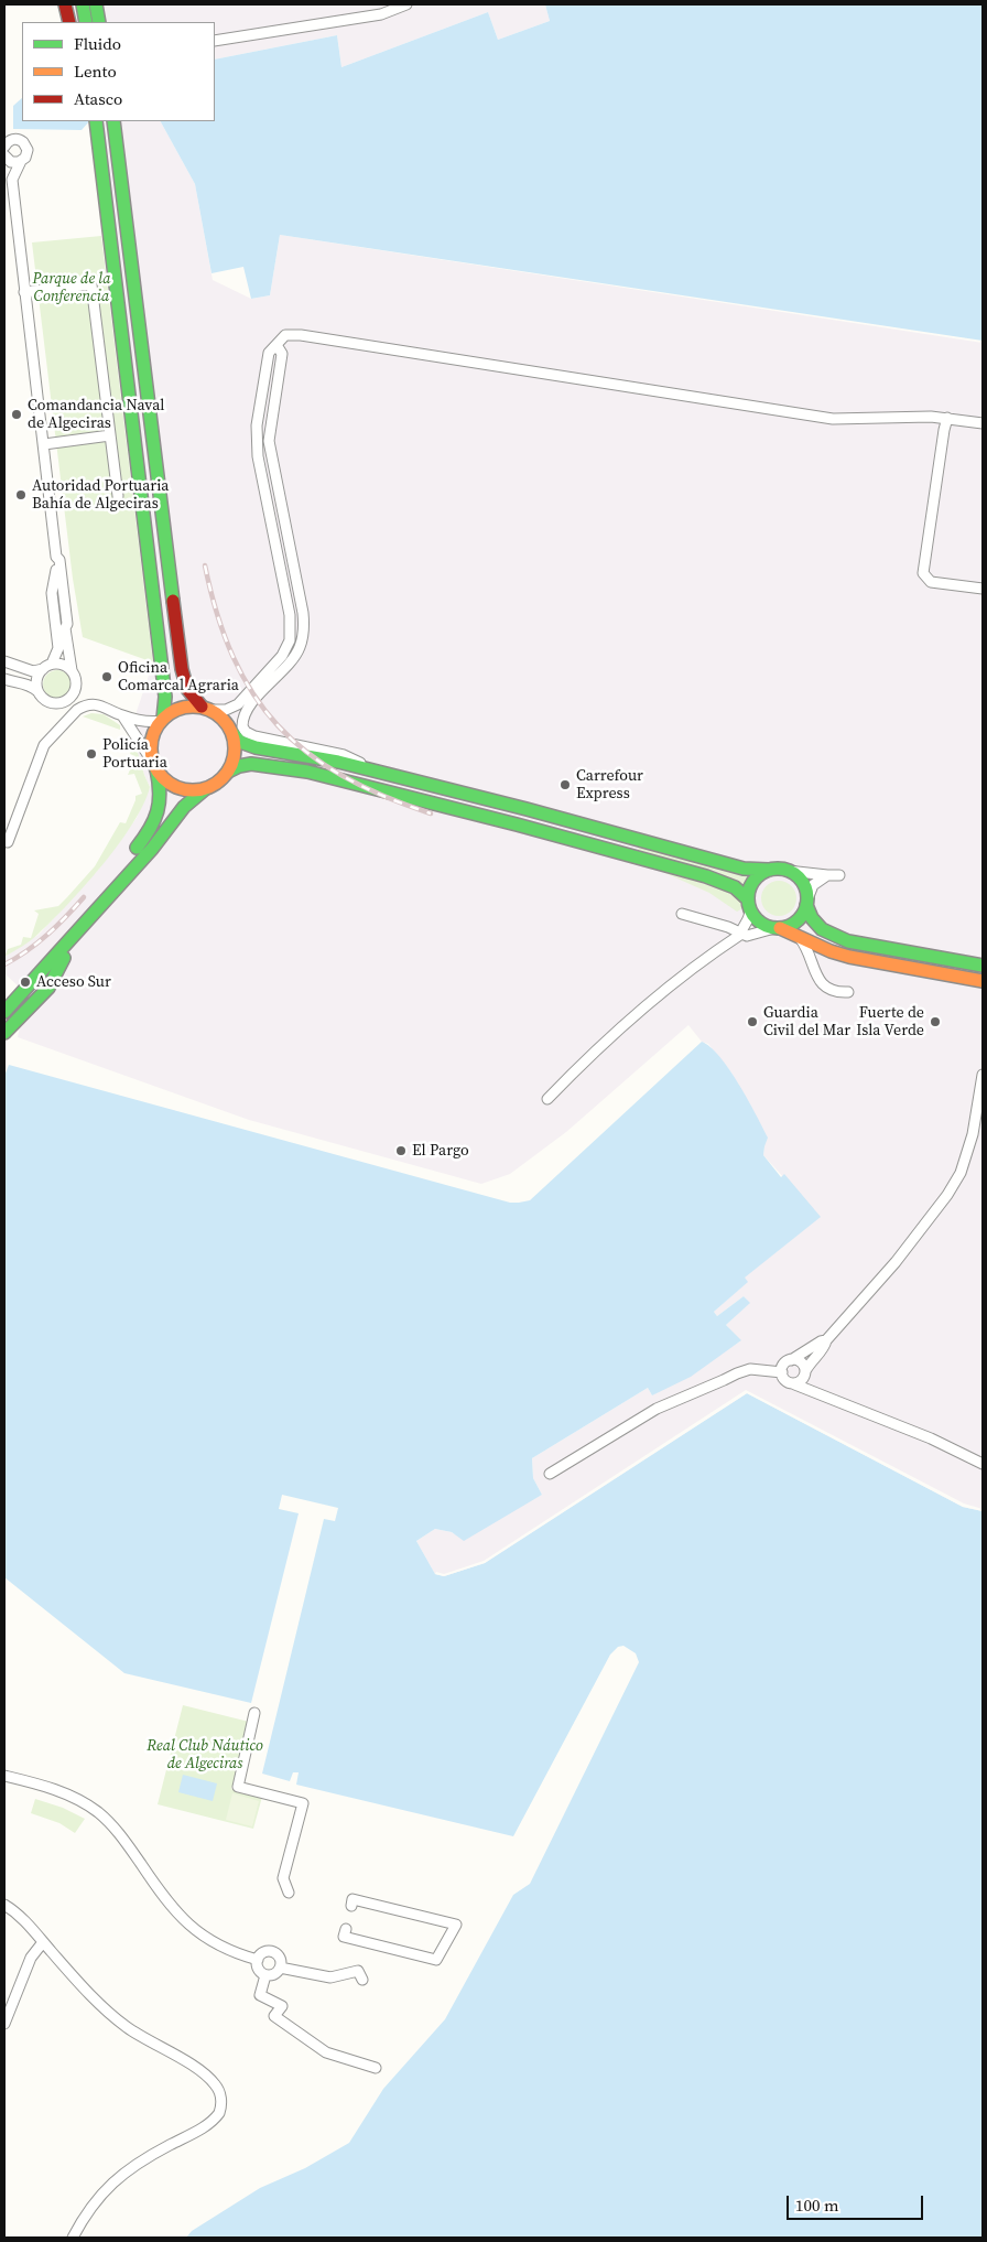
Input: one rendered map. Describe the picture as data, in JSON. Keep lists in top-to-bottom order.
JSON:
{
  "parks": ["Parque de la Conferencia", "Real Club Náutico de Algeciras"],
  "places": [
    "Comandancia Naval de Algeciras",
    "Autoridad Portuaria Bahía de Algeciras",
    "Oficina Comarcal Agraria",
    "Policía Portuaria",
    "Carrefour Express",
    "Acceso Sur",
    "Guardia Civil del Mar",
    "Fuerte de Isla Verde",
    "El Pargo"
  ],
  "legend": ["Fluido", "Lento", "Atasco"],
  "scale_bar": "100 m"
}
